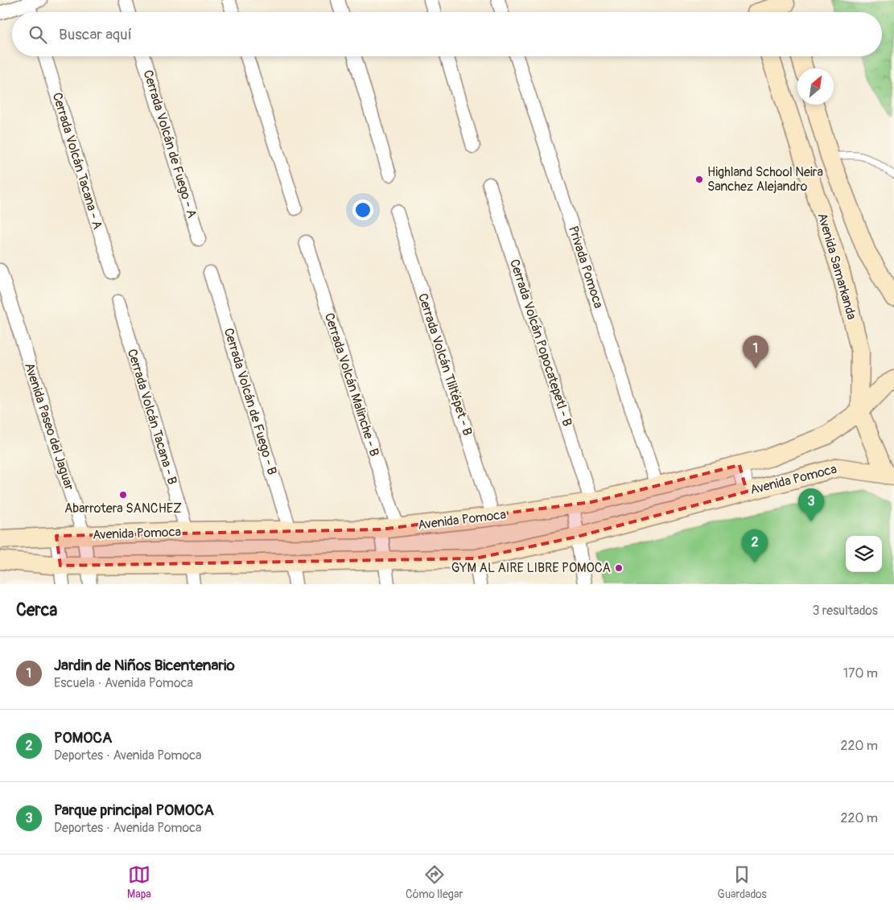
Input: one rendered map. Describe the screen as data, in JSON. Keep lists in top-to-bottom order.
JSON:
{
  "streets": {
    "main road": ["Avenida Samarkanda", "Avenida Pomoca"],
    "street": [
      "Cerrada Volcán de Fuego - A",
      "Cerrada Volcán Tacana - A",
      "Privada Pomoca",
      "Cerrada Volcán Popocatepetl - B",
      "Cerrada Volcán Tliltépet - B",
      "Cerrada Volcán Malinche - B",
      "Cerrada Volcán de Fuego - B",
      "Cerrada Volcán Tacana - B",
      "Avenida Paseo del Jaguar"
    ]
  },
  "crossings": [
    ["Avenida Samarkanda", "Avenida Pomoca"],
    ["Privada Pomoca", "Avenida Pomoca"],
    ["Cerrada Volcán Popocatepetl - B", "Avenida Pomoca"],
    ["Cerrada Volcán Tliltépet - B", "Avenida Pomoca"],
    ["Cerrada Volcán Malinche - B", "Avenida Pomoca"],
    ["Cerrada Volcán de Fuego - B", "Avenida Pomoca"],
    ["Cerrada Volcán Tacana - B", "Avenida Pomoca"],
    ["Avenida Paseo del Jaguar", "Avenida Pomoca"]
  ],
  "places": ["Highland School Neira Sanchez Alejandro", "Abarrotera SANCHEZ", "GYM AL AIRE LIBRE POMOCA"],
  "north": "top right",
  "page": {
    "search": "Buscar aquí",
    "pins": ["1", "3", "2"],
    "heading": ["Cerca", "3 resultados"],
    "list": [
      {
        "mark": "1",
        "name": "Jardin de Niños Bicentenario",
        "note": "Escuela · Avenida Pomoca",
        "value": "170 m"
      },
      {
        "mark": "2",
        "name": "POMOCA",
        "note": "Deportes · Avenida Pomoca",
        "value": "220 m"
      },
      {
        "mark": "3",
        "name": "Parque principal POMOCA",
        "note": "Deportes · Avenida Pomoca",
        "value": "220 m"
      }
    ],
    "nav": ["Mapa", "Cómo llegar", "Guardados"]
  }
}
